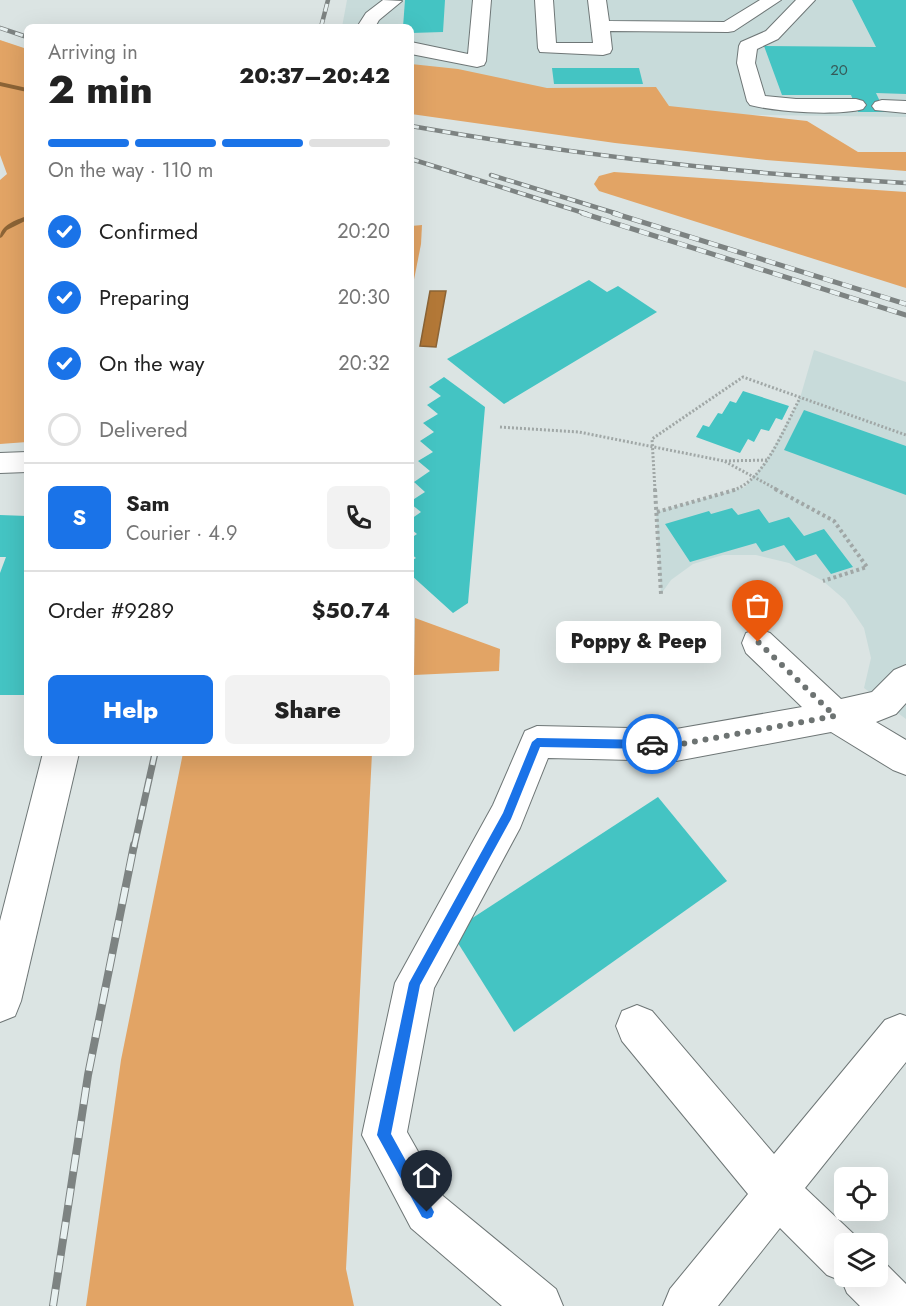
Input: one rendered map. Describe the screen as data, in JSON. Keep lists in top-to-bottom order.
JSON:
{
  "places": ["Poppy & Peep"],
  "house_numbers": ["20"],
  "page": {
    "heading": ["2 min", "Arriving in", "20:37–20:42"],
    "panel": [
      "Sam",
      "Courier · 4.9",
      "Order #9289",
      "$50.74"
    ],
    "bar": "On the way · 110 m",
    "list": [
      ["Confirmed", "20:20"],
      ["Preparing", "20:30"],
      ["On the way", "20:32"],
      "Delivered"
    ],
    "round": "S",
    "bubble": "Poppy & Peep",
    "buttons": ["Help", "Share"]
  }
}
